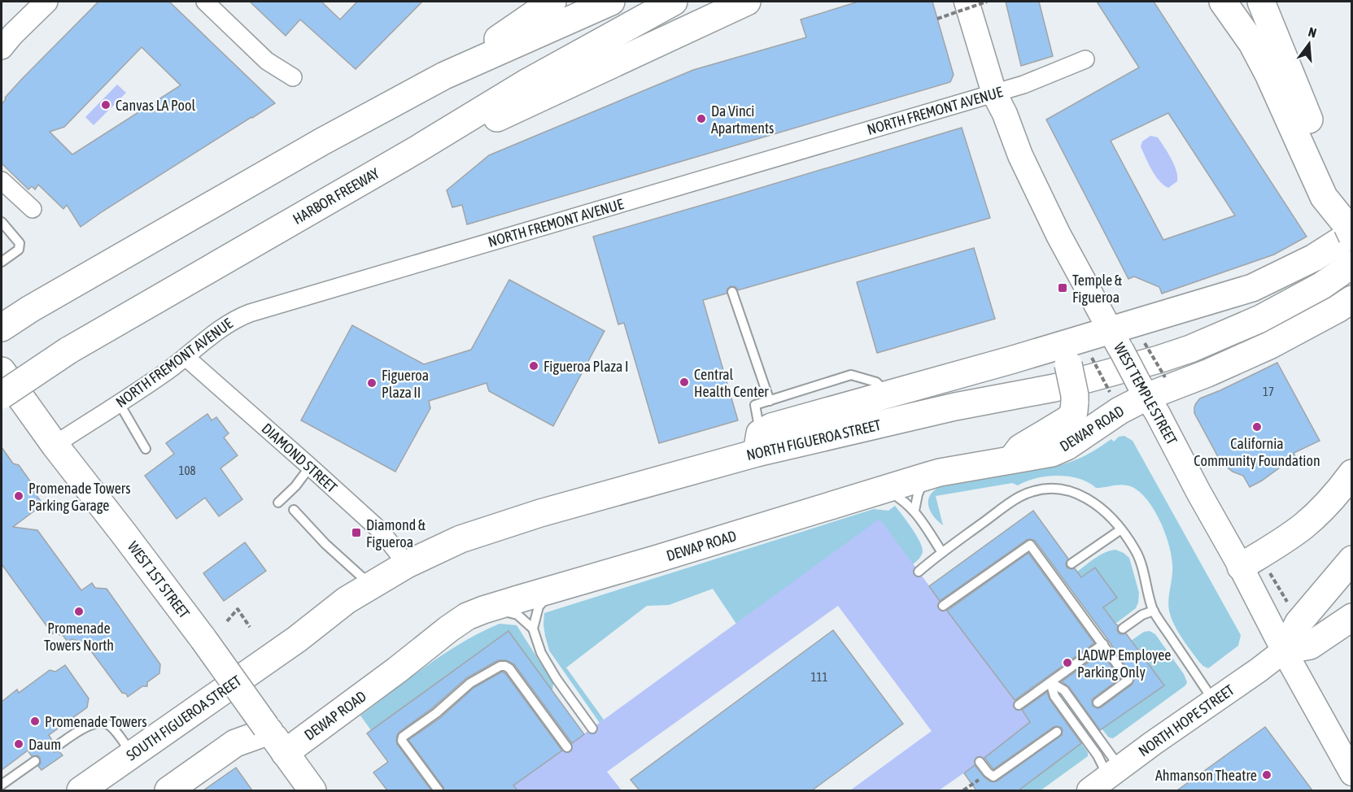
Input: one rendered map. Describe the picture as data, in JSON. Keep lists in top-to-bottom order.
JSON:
{
  "streets": {
    "main road": [
      "HARBOR FREEWAY",
      "WEST TEMPLE STREET",
      "DEWAP ROAD",
      "NORTH FIGUEROA STREET",
      "WEST 1ST STREET",
      "SOUTH FIGUEROA STREET",
      "NORTH HOPE STREET"
    ],
    "street": ["NORTH FREMONT AVENUE", "DIAMOND STREET"]
  },
  "crossings": [
    ["NORTH FREMONT AVENUE", "WEST TEMPLE STREET"],
    ["NORTH FREMONT AVENUE", "DIAMOND STREET"],
    ["NORTH FREMONT AVENUE", "WEST 1ST STREET"],
    ["WEST TEMPLE STREET", "DEWAP ROAD"],
    ["WEST TEMPLE STREET", "NORTH HOPE STREET"],
    ["DEWAP ROAD", "WEST 1ST STREET"],
    ["NORTH FIGUEROA STREET", "DIAMOND STREET"],
    ["NORTH FIGUEROA STREET", "SOUTH FIGUEROA STREET"]
  ],
  "places": {
    "other": [
      "Canvas LA Pool",
      "Da Vinci Apartments",
      "Figueroa Plaza I",
      "Central Health Center",
      "Figueroa Plaza II",
      "California Community Foundation",
      "Promenade Towers Parking Garage",
      "Promenade Towers North",
      "LADWP Employee Parking Only",
      "Promenade Towers",
      "Daum",
      "Ahmanson Theatre"
    ],
    "transit": ["Temple & Figueroa", "Diamond & Figueroa"]
  },
  "house_numbers": ["17", "108", "111"],
  "north": "top"
}
